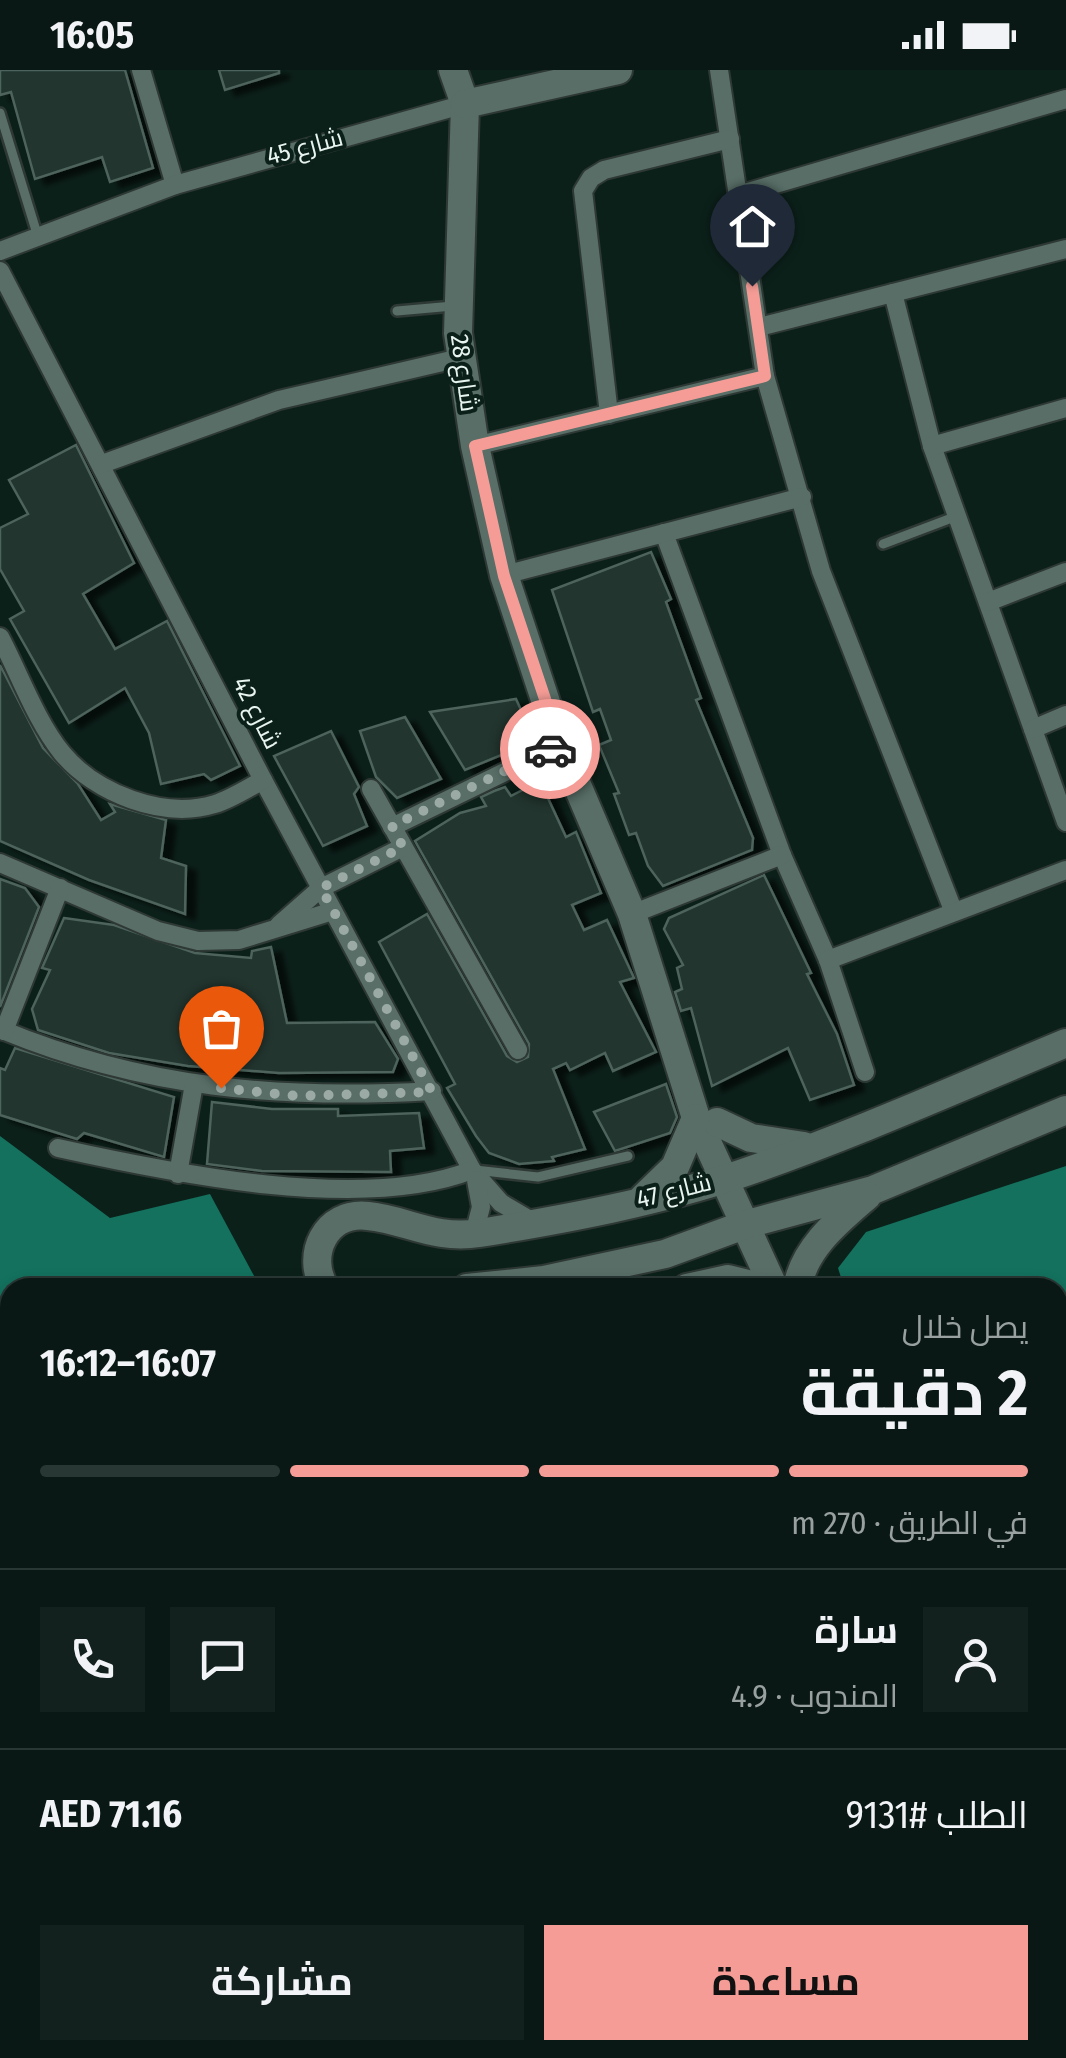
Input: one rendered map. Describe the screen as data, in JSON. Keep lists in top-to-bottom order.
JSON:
{
  "streets": {
    "street": [
      "شارع 45",
      "شارع 28",
      "شارع 42",
      "شارع 47"
    ]
  },
  "crossings": [
    ["شارع 45", "شارع 28"],
    ["شارع 28", "شارع 47"],
    ["شارع 42", "شارع 47"]
  ],
  "page": {
    "status": "16:05",
    "heading": ["2 دقيقة", "يصل خلال", "16:07–16:12"],
    "panel": [
      "سارة",
      "المندوب · 4.9",
      "الطلب #9131",
      "AED 71.16"
    ],
    "bar": "في الطريق · 270 m",
    "buttons": ["مساعدة", "مشاركة"]
  }
}
